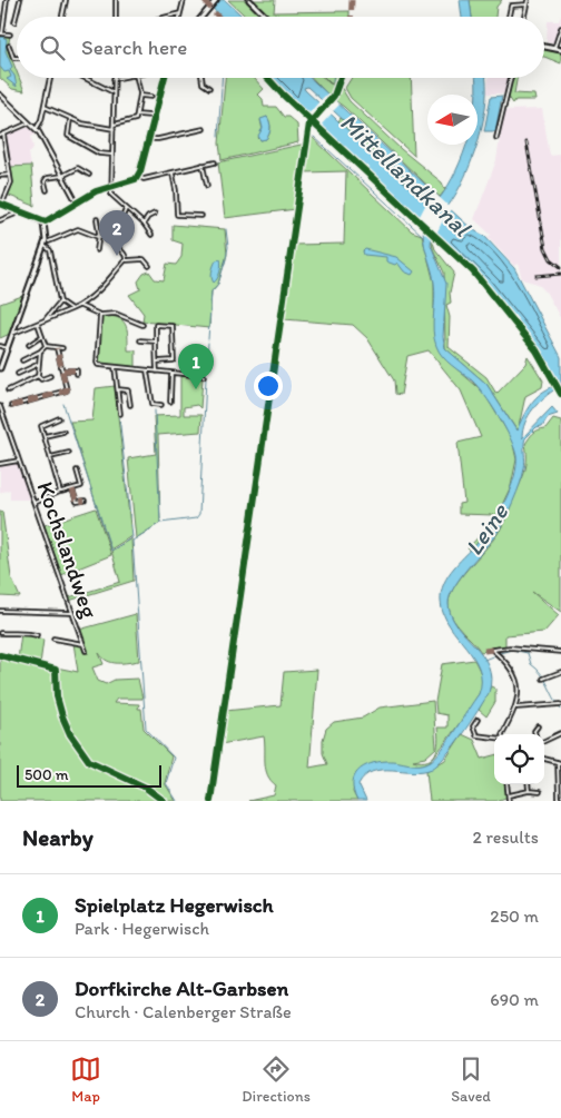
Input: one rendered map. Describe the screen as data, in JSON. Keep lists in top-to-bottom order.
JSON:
{
  "streets": {
    "street": ["Kochslandweg"]
  },
  "water": ["Mittellandkanal", "Leine"],
  "scale_bar": "500 m",
  "north": "left",
  "page": {
    "search": "Search here",
    "pins": ["2", "1"],
    "scale": "500 m",
    "heading": ["Nearby", "2 results"],
    "list": [
      {
        "mark": "1",
        "name": "Spielplatz Hegerwisch",
        "note": "Park · Hegerwisch",
        "value": "250 m"
      },
      {
        "mark": "2",
        "name": "Dorfkirche Alt-Garbsen",
        "note": "Church · Calenberger Straße",
        "value": "690 m"
      }
    ],
    "nav": ["Map", "Directions", "Saved"]
  }
}
